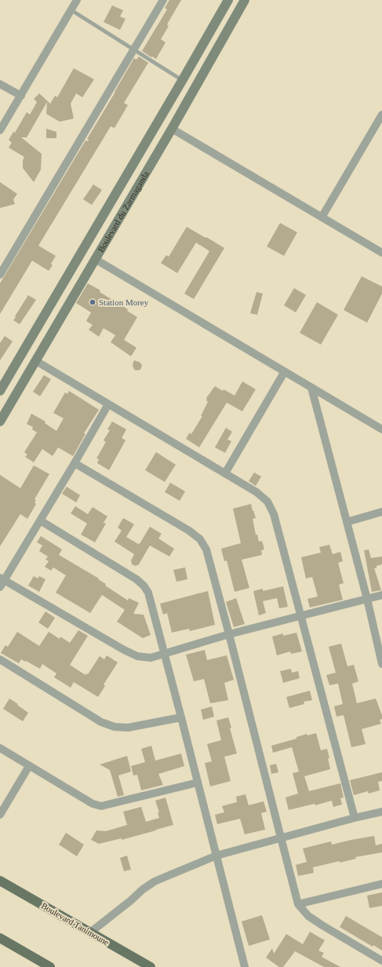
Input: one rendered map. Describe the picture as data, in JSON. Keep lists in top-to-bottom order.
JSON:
{
  "streets": {
    "main road": ["Boulevard du Zarmaganda", "Boulevard Tanimoune"]
  },
  "places": ["Station Morey"]
}
